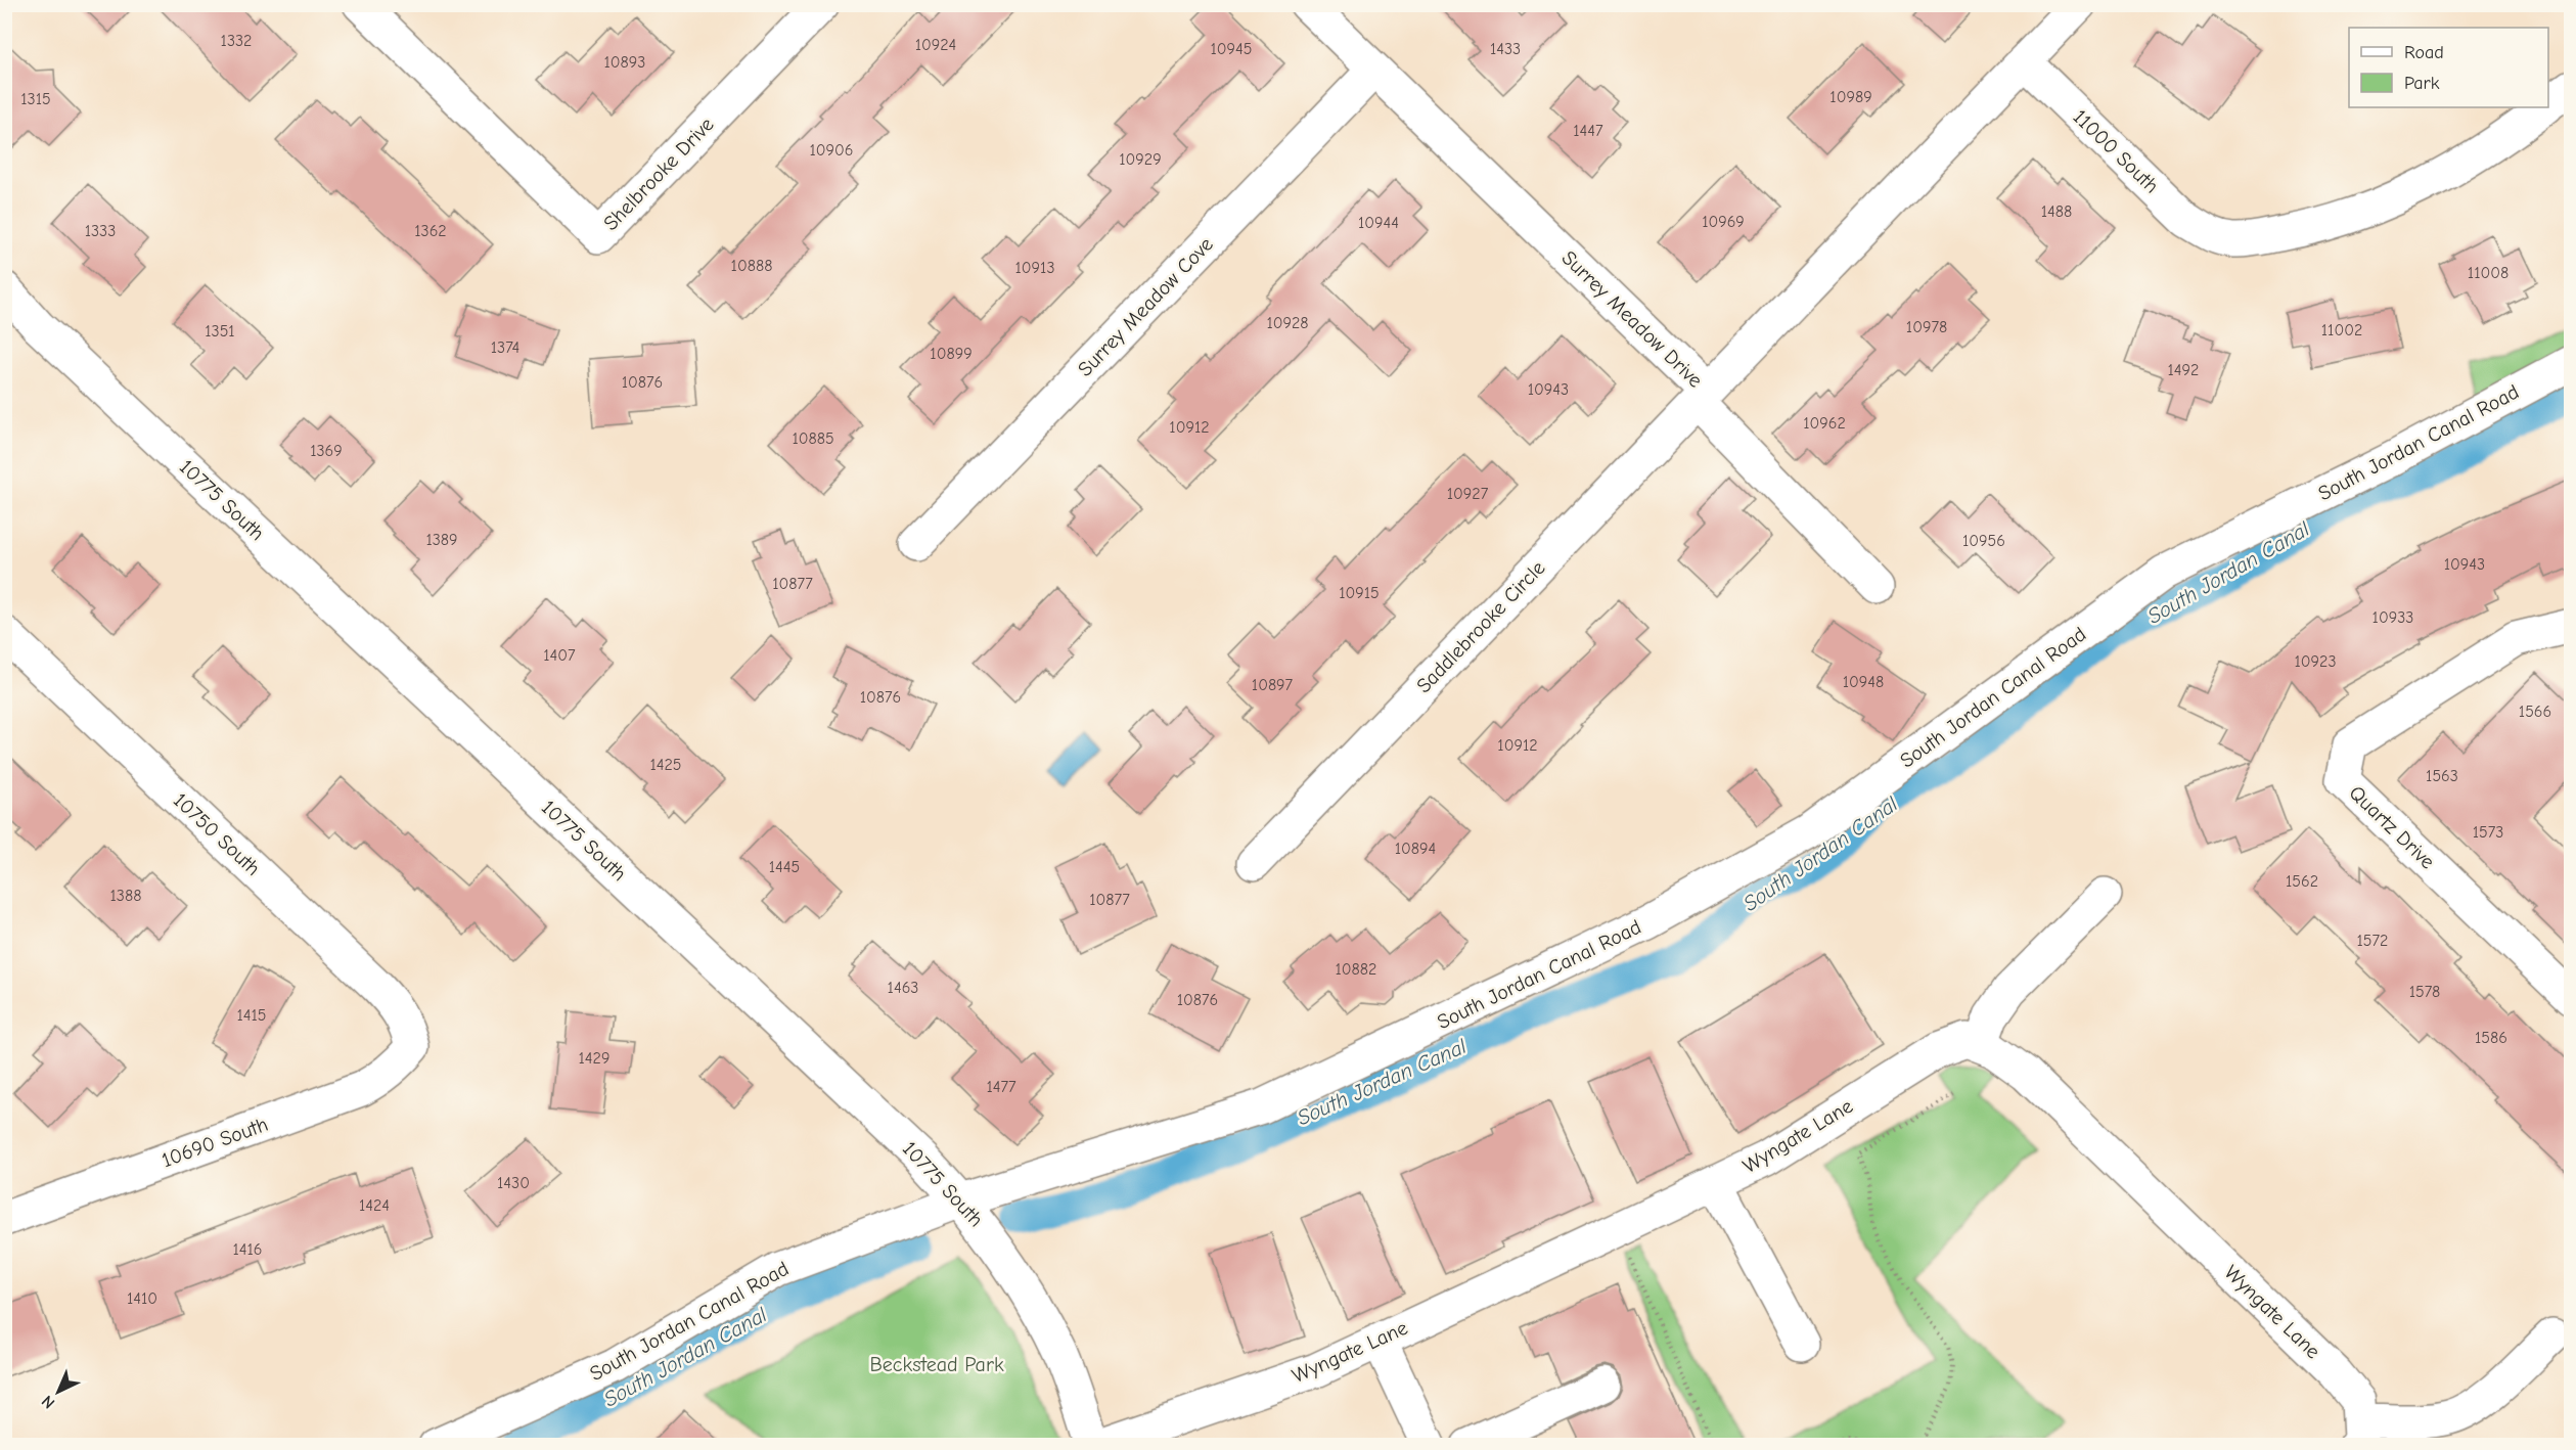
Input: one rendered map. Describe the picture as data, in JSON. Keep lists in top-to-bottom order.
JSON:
{
  "streets": {
    "street": [
      "11000 South",
      "Shelbrooke Drive",
      "Surrey Meadow Cove",
      "Surrey Meadow Drive",
      "South Jordan Canal Road",
      "10775 South",
      "Saddlebrooke Circle",
      "Quartz Drive",
      "10750 South",
      "Wyngate Lane",
      "10690 South"
    ]
  },
  "crossings": [
    ["11000 South", "Surrey Meadow Drive"],
    ["Surrey Meadow Cove", "Surrey Meadow Drive"],
    ["Surrey Meadow Drive", "Saddlebrooke Circle"],
    ["South Jordan Canal Road", "10775 South"],
    ["10750 South", "10690 South"]
  ],
  "water": ["South Jordan Canal"],
  "parks": ["Beckstead Park"],
  "house_numbers": [
    "1332",
    "10924",
    "10945",
    "1433",
    "10893",
    "10989",
    "1315",
    "1447",
    "10906",
    "10929",
    "1488",
    "10969",
    "10944",
    "1333",
    "1362",
    "10888",
    "10913",
    "11008",
    "10928",
    "10978",
    "11002",
    "1351",
    "1374",
    "10899",
    "1492",
    "10876",
    "10943",
    "10962",
    "10912",
    "10885",
    "1369",
    "10927",
    "1389",
    "10956",
    "10943",
    "10877",
    "10915",
    "10933",
    "1407",
    "10923",
    "10948",
    "10897",
    "10876",
    "1566",
    "10912",
    "1425",
    "1563",
    "1573",
    "10894",
    "1445",
    "1562",
    "1388",
    "10877",
    "1572",
    "10882",
    "1463",
    "1578",
    "10876",
    "1415",
    "1586",
    "1429",
    "1477",
    "1430",
    "1424",
    "1416",
    "1410"
  ],
  "legend": ["Road", "Park"],
  "north": "bottom left"
}
